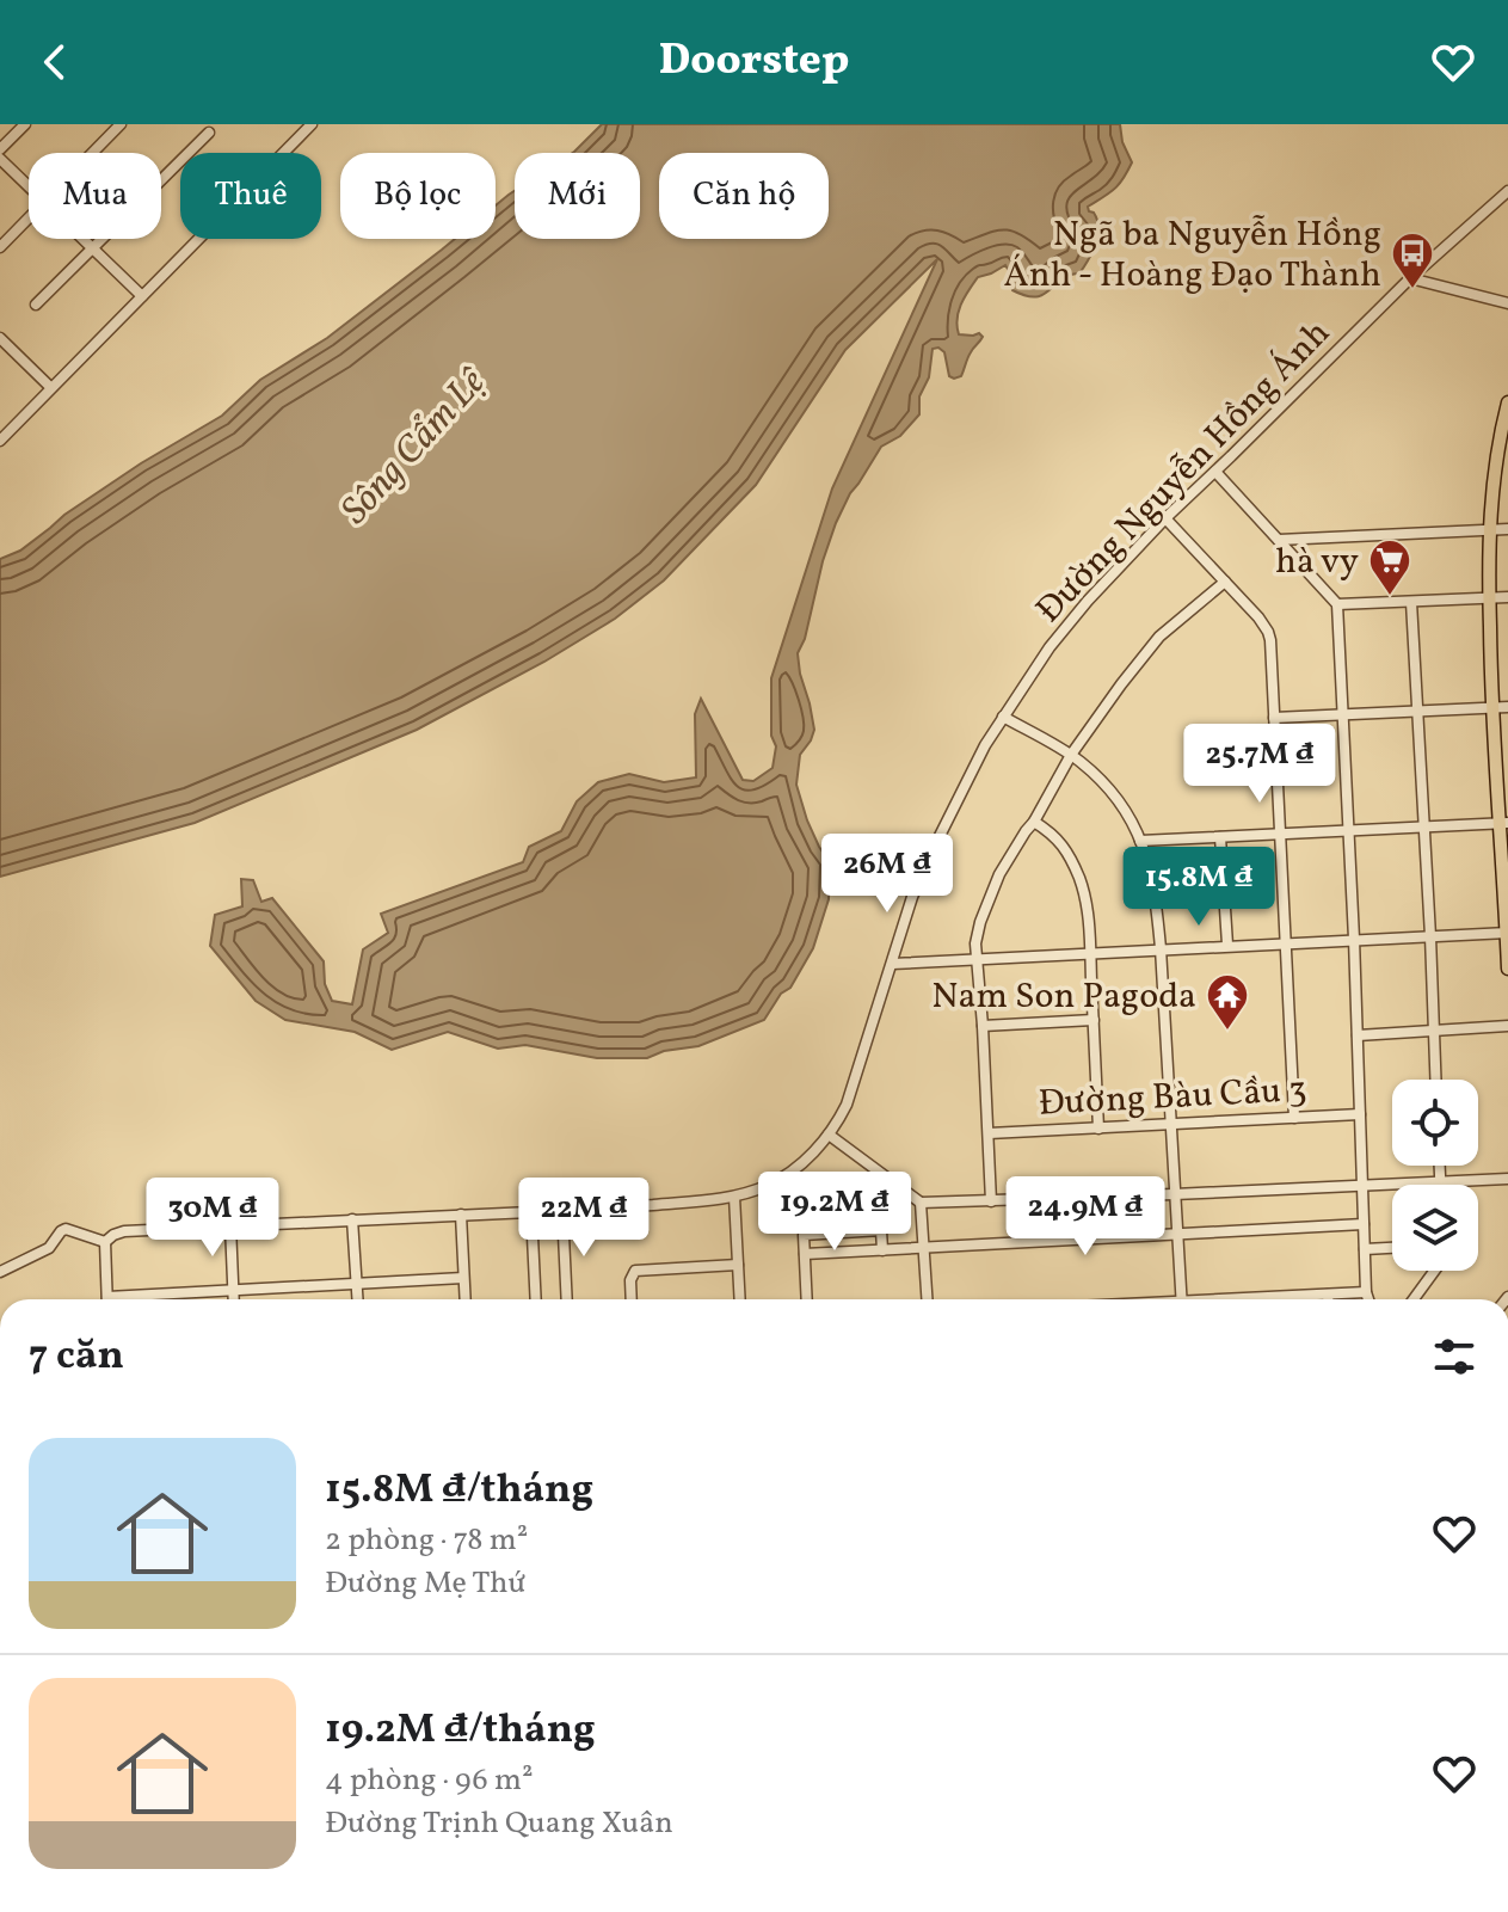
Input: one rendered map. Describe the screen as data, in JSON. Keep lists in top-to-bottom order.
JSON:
{
  "streets": {
    "street": ["Đường Nguyễn Hồng Ánh", "Đường Bàu Cầu 3"]
  },
  "water": ["Sông Cẩm Lệ"],
  "places": {
    "bus stop": ["Ngã ba Nguyễn Hồng Ánh - Hoàng Đạo Thành"],
    "supermarket": ["hà vy"],
    "temple": ["Nam Son Pagoda"]
  },
  "page": {
    "header": "Doorstep",
    "chip": [
      "Mua",
      "Thuê",
      "Bộ lọc",
      "Mới",
      "Căn hộ"
    ],
    "price": [
      "25.7M ₫",
      "26M ₫",
      "15.8M ₫",
      "19.2M ₫",
      "24.9M ₫",
      "30M ₫",
      "22M ₫"
    ],
    "heading": "7 căn",
    "list": [
      {
        "name": "15.8M ₫/tháng",
        "note": "2 phòng · 78 m² · Đường Mẹ Thứ"
      },
      {
        "name": "19.2M ₫/tháng",
        "note": "4 phòng · 96 m² · Đường Trịnh Quang Xuân"
      }
    ]
  }
}
